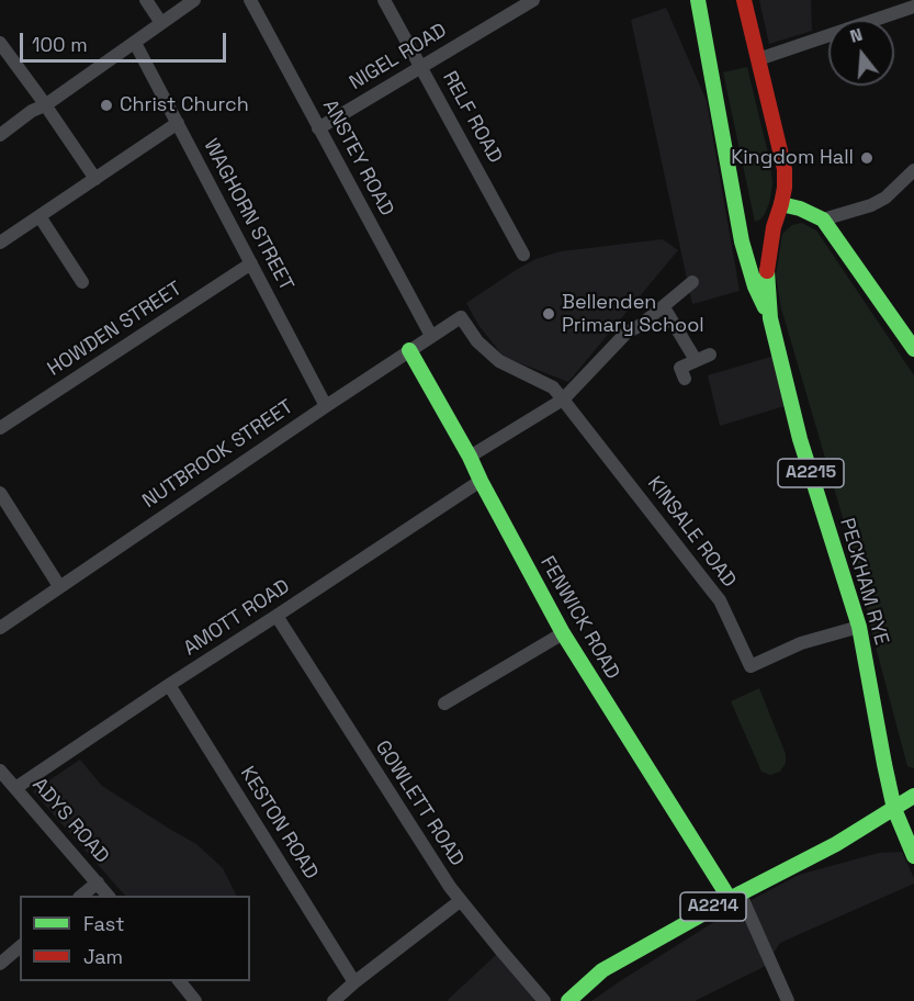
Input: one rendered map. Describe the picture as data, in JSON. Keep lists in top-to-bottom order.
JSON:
{
  "streets": {
    "main road": [
      "A2215",
      "PECKHAM RYE",
      "FENWICK ROAD",
      "A2214"
    ],
    "street": [
      "NIGEL ROAD",
      "RELF ROAD",
      "ANSTEY ROAD",
      "WAGHORN STREET",
      "HOWDEN STREET",
      "NUTBROOK STREET",
      "KINSALE ROAD",
      "AMOTT ROAD",
      "GOWLETT ROAD",
      "ADYS ROAD",
      "KESTON ROAD"
    ]
  },
  "crossings": [
    ["NIGEL ROAD", "RELF ROAD"],
    ["NIGEL ROAD", "ANSTEY ROAD"],
    ["ANSTEY ROAD", "NUTBROOK STREET"],
    ["WAGHORN STREET", "HOWDEN STREET"],
    ["WAGHORN STREET", "NUTBROOK STREET"],
    ["NUTBROOK STREET", "KINSALE ROAD"],
    ["NUTBROOK STREET", "FENWICK ROAD"],
    ["A2215", "PECKHAM RYE"],
    ["KINSALE ROAD", "PECKHAM RYE"],
    ["PECKHAM RYE", "A2214"],
    ["AMOTT ROAD", "FENWICK ROAD"],
    ["AMOTT ROAD", "GOWLETT ROAD"],
    ["AMOTT ROAD", "ADYS ROAD"],
    ["AMOTT ROAD", "KESTON ROAD"],
    ["FENWICK ROAD", "A2214"]
  ],
  "places": ["Christ Church", "Kingdom Hall", "Bellenden Primary School"],
  "legend": ["Fast", "Jam"],
  "scale_bar": "100 m",
  "north": "top"
}
